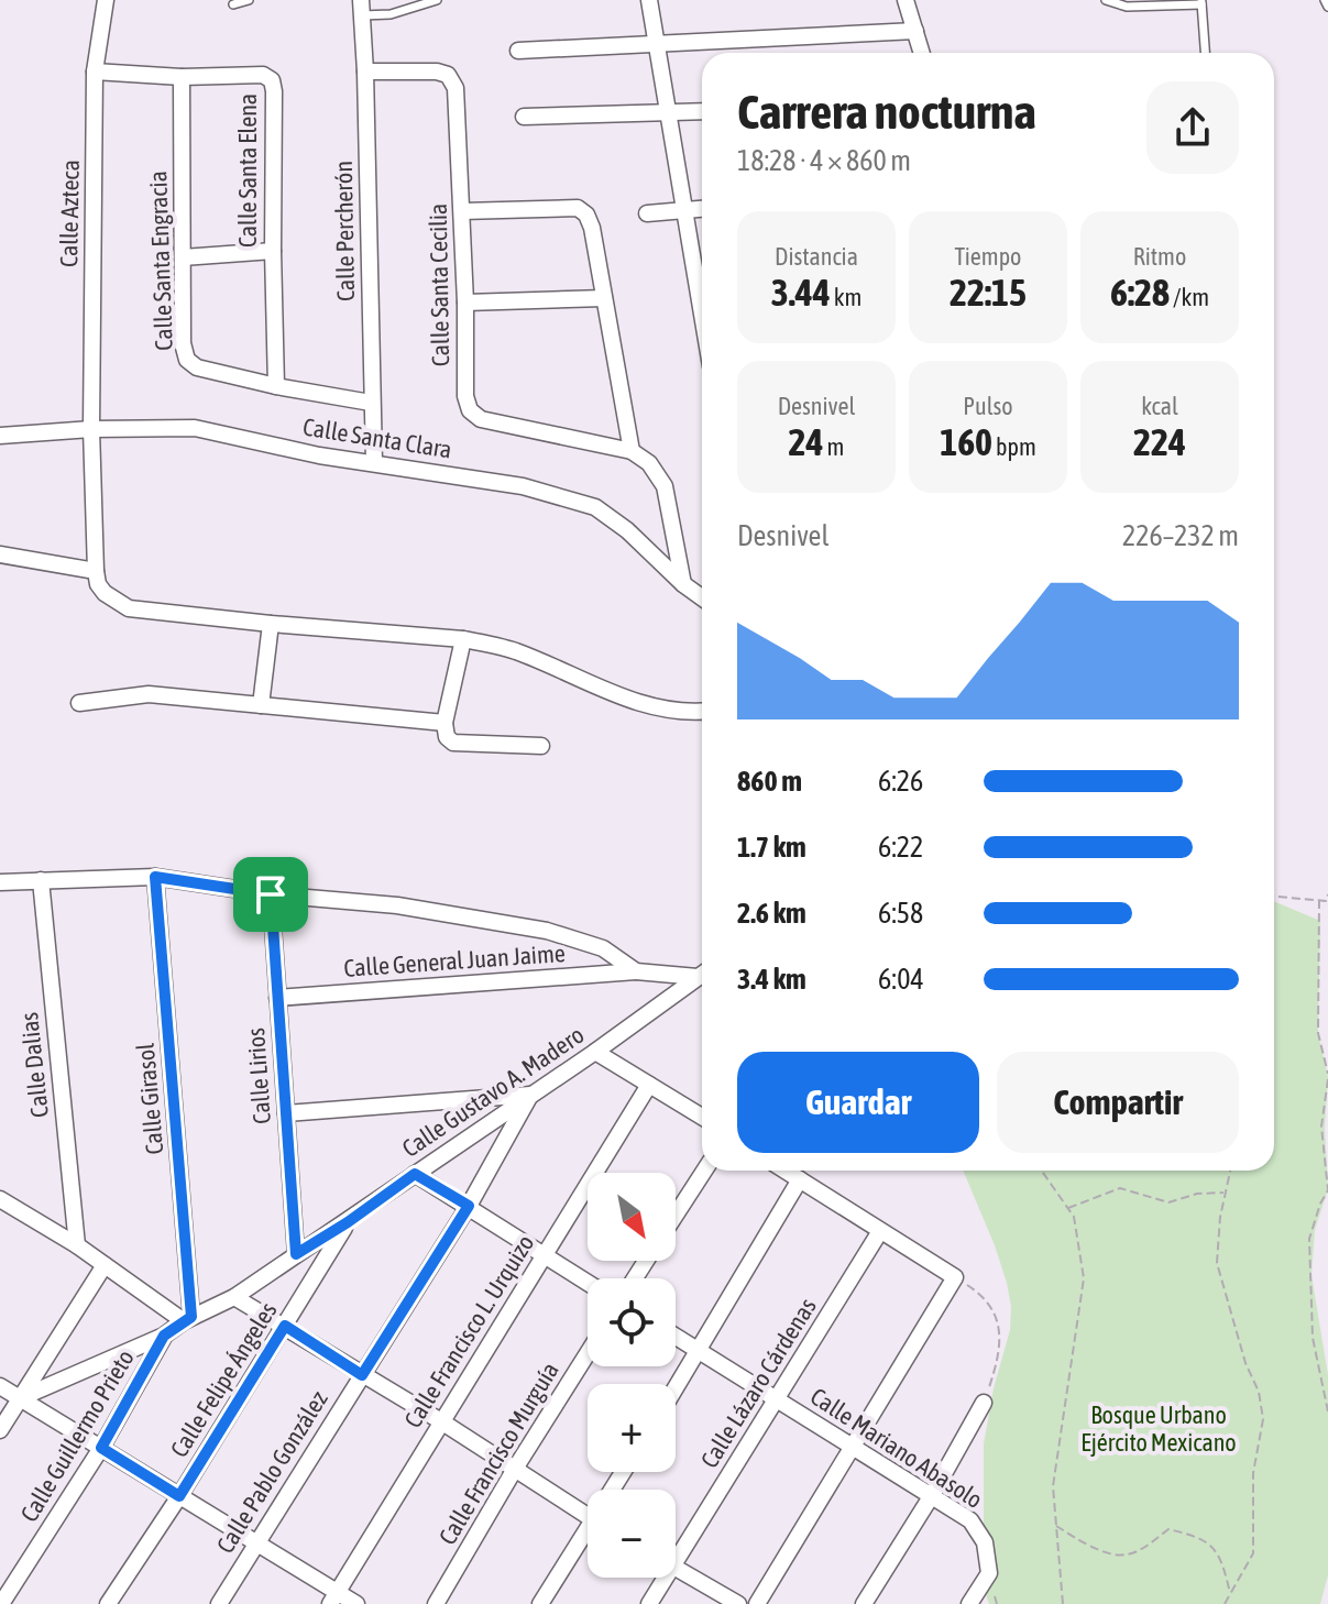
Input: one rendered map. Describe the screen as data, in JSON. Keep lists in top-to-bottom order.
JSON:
{
  "streets": {
    "street": [
      "Calle Santa Elena",
      "Calle Azteca",
      "Calle Percherón",
      "Calle Santa Engracia",
      "Calle Santa Cecilia",
      "Calle Santa Clara",
      "Calle General Juan Jaime",
      "Calle Dalias",
      "Calle Lirios",
      "Calle Gustavo A. Madero",
      "Calle Girasol",
      "Calle Francisco L. Urquizo",
      "Calle Felipe Ángeles",
      "Calle Lázaro Cárdenas",
      "Calle Guillermo Prieto",
      "Calle Mariano Abasolo",
      "Calle Francisco Murguía",
      "Calle Pablo González"
    ]
  },
  "crossings": [
    ["Calle Santa Elena", "Calle Azteca"],
    ["Calle Santa Elena", "Calle Santa Engracia"],
    ["Calle Azteca", "Calle Santa Clara"],
    ["Calle Percherón", "Calle Santa Engracia"],
    ["Calle Percherón", "Calle Santa Cecilia"],
    ["Calle Percherón", "Calle Santa Clara"],
    ["Calle General Juan Jaime", "Calle Lirios"],
    ["Calle Lirios", "Calle Gustavo A. Madero"],
    ["Calle Gustavo A. Madero", "Calle Girasol"],
    ["Calle Gustavo A. Madero", "Calle Felipe Ángeles"],
    ["Calle Gustavo A. Madero", "Calle Guillermo Prieto"],
    ["Calle Gustavo A. Madero", "Calle Pablo González"],
    ["Calle Lázaro Cárdenas", "Calle Mariano Abasolo"]
  ],
  "parks": ["Bosque Urbano Ejército Mexicano"],
  "north": "bottom right",
  "page": {
    "heading": ["Carrera nocturna", "18:28 · 4 × 860 m"],
    "stats": [
      ["Distancia", "3.44 km"],
      ["Tiempo", "22:15"],
      ["Ritmo", "6:28 /km"],
      ["Desnivel", "24 m"],
      ["Pulso", "160 bpm"],
      ["kcal", "224"]
    ],
    "chart": ["Desnivel", "226–232 m"],
    "list": [
      {
        "name": "860 m",
        "note": "6:26"
      },
      {
        "name": "1.7 km",
        "note": "6:22"
      },
      {
        "name": "2.6 km",
        "note": "6:58"
      },
      {
        "name": "3.4 km",
        "note": "6:04"
      }
    ],
    "buttons": ["Guardar", "Compartir"],
    "map_buttons": ["+", "−"]
  }
}
